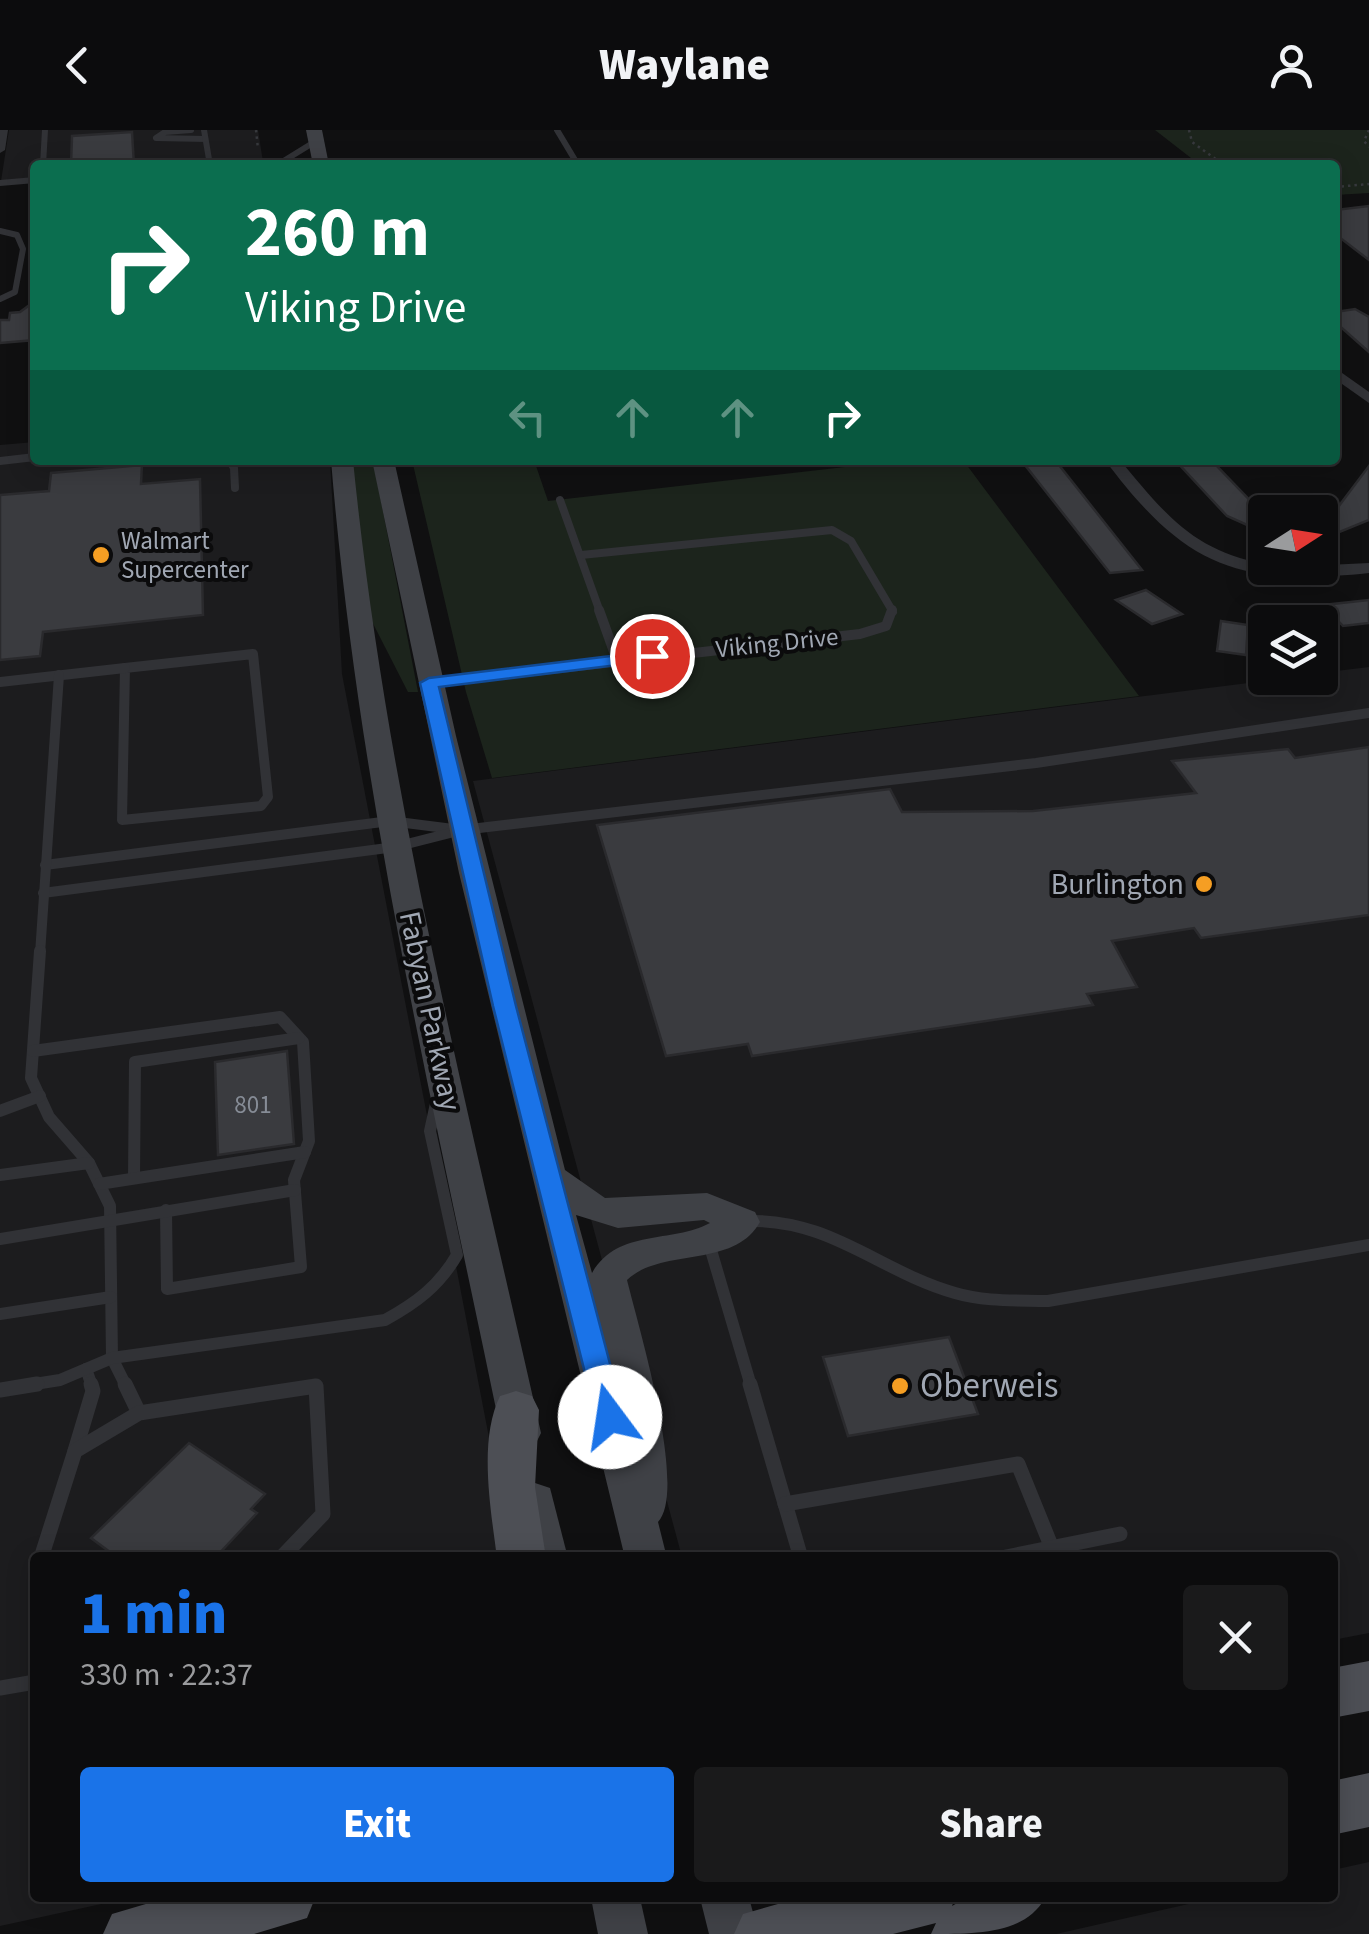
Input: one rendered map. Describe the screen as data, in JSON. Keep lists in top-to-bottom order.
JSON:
{
  "streets": {
    "main road": ["Fabyan Parkway"],
    "lane": ["Viking Drive"]
  },
  "places": ["Walmart Supercenter", "Burlington", "Oberweis"],
  "house_numbers": ["801"],
  "north": "right",
  "page": {
    "header": "Waylane",
    "turn": ["260 m", "Viking Drive"],
    "heading": ["1 min", "330 m · 22:37"],
    "buttons": ["Exit", "Share"]
  }
}
